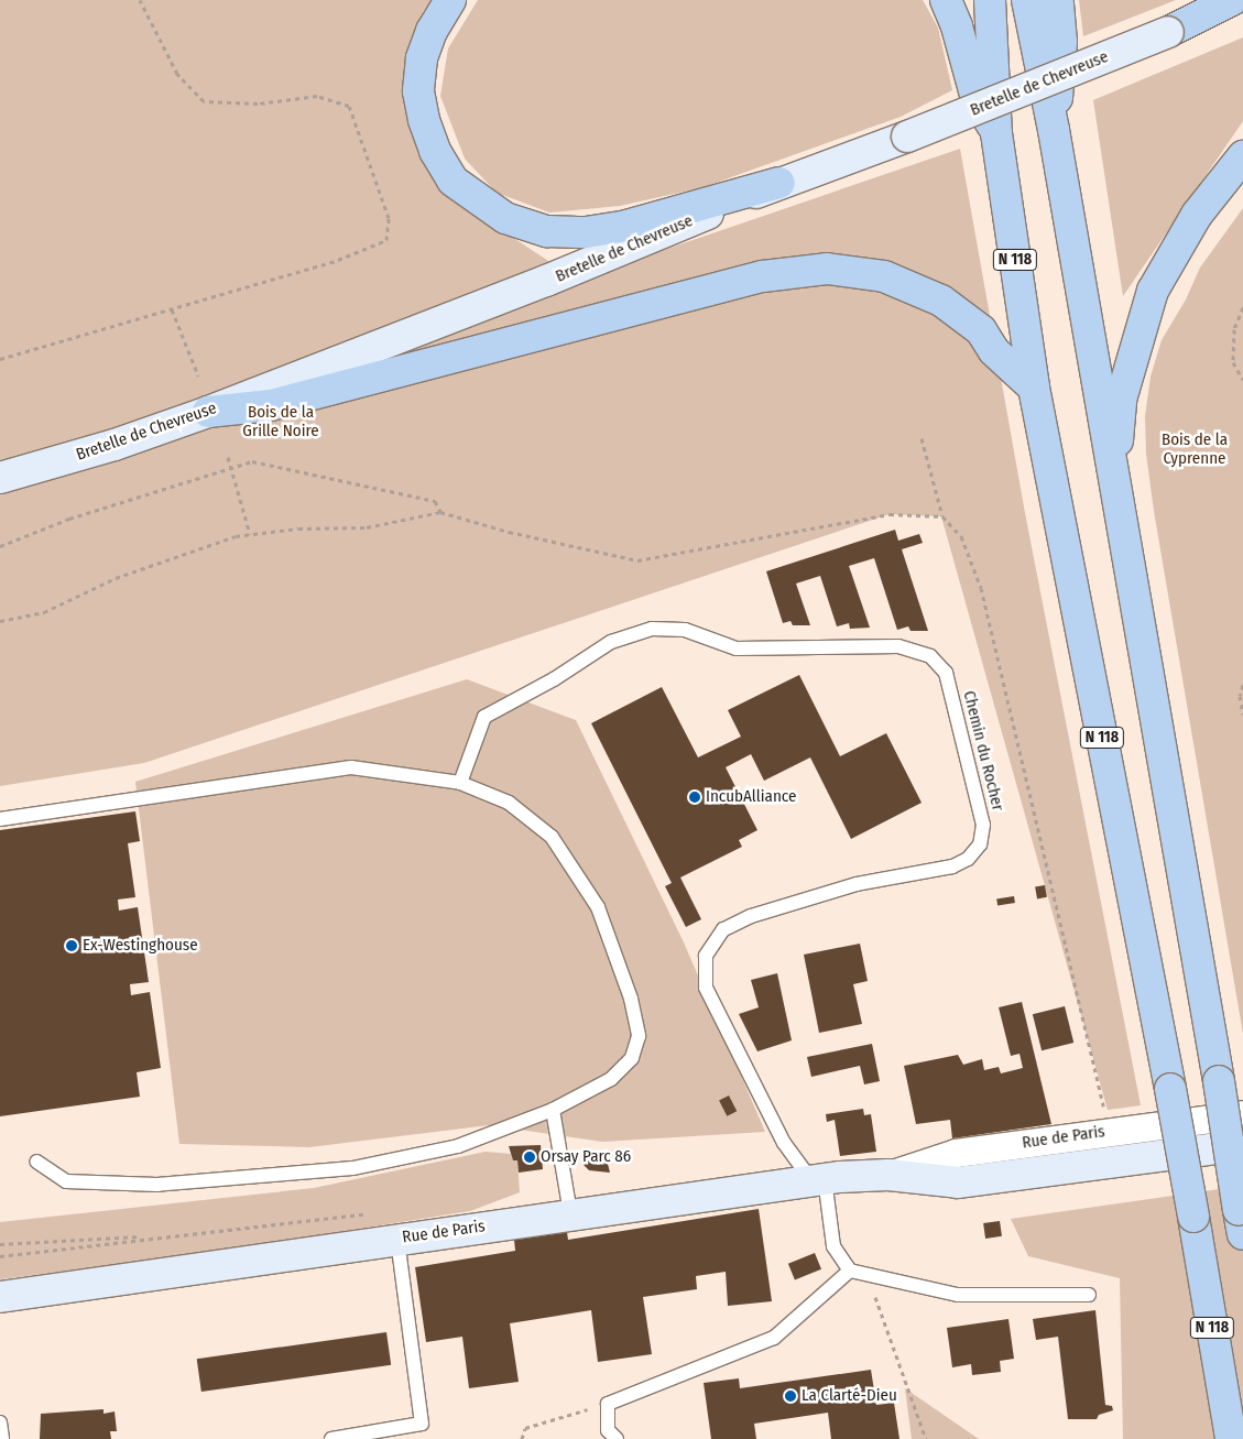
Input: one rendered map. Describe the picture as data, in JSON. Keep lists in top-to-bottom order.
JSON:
{
  "streets": {
    "highway": ["N 118"],
    "main road": ["Bretelle de Chevreuse", "Rue de Paris"],
    "lane": ["Chemin du Rocher"]
  },
  "crossings": [
    ["Chemin du Rocher", "Rue de Paris"]
  ],
  "parks": ["Bois de la Grille Noire", "Bois de la Cyprenne"],
  "places": [
    "IncubAlliance",
    "Ex-Westinghouse",
    "Orsay Parc 86",
    "La Clarté-Dieu"
  ]
}
